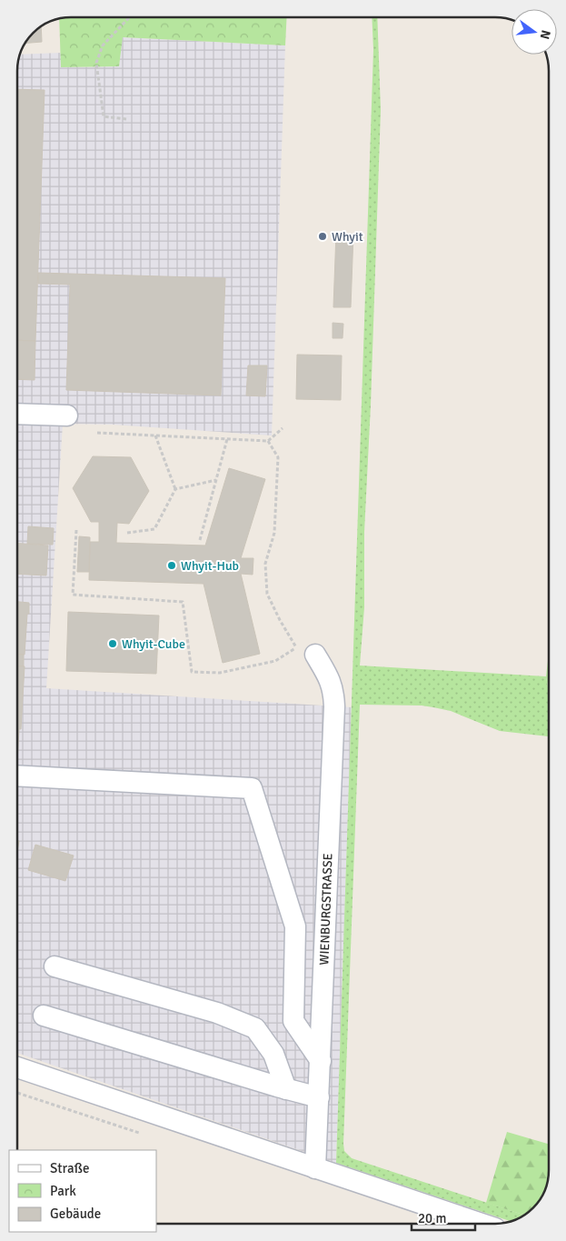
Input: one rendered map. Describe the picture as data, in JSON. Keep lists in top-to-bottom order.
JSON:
{
  "streets": {
    "street": ["WIENBURGSTRASSE"]
  },
  "places": ["Whyit", "Whyit-Hub", "Whyit-Cube"],
  "legend": ["Straße", "Park", "Gebäude"],
  "scale_bar": "20 m",
  "north": "right"
}
